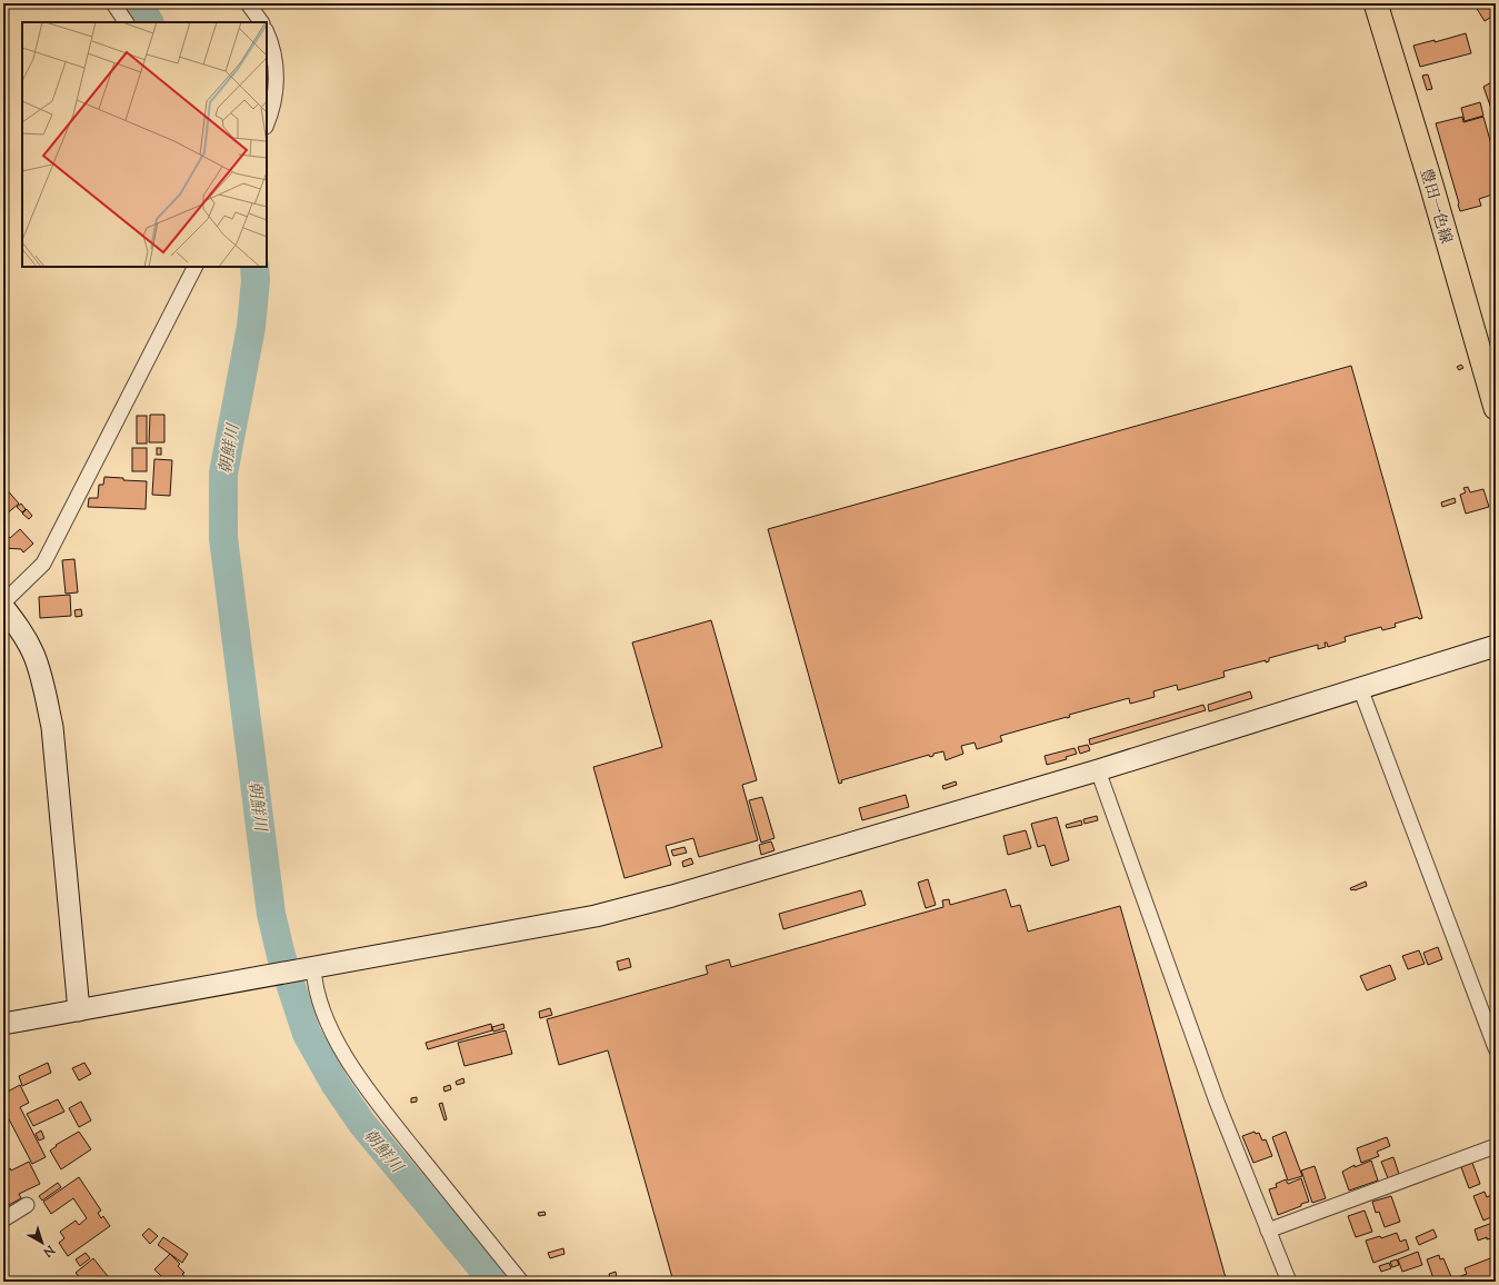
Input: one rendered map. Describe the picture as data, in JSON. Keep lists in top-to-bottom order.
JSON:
{
  "streets": {
    "main road": ["豊田一色線"]
  },
  "water": ["朝鮮川"],
  "north": "bottom right"
}
